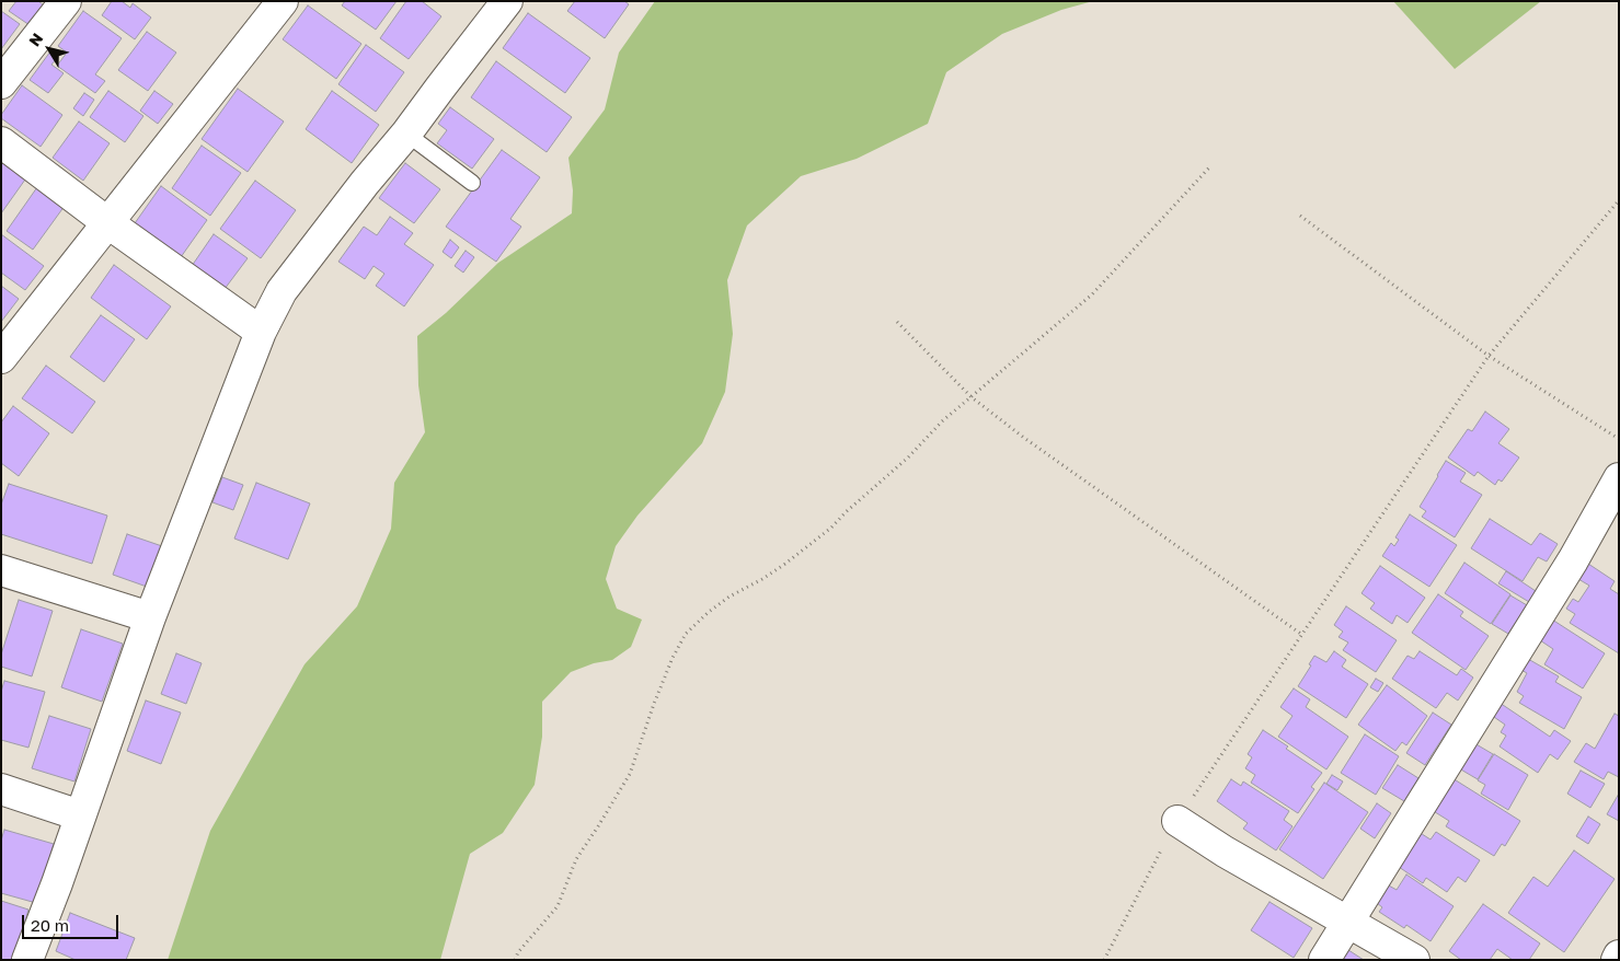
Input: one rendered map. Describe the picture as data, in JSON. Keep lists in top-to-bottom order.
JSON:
{
  "scale_bar": "20 m",
  "north": "top left"
}
